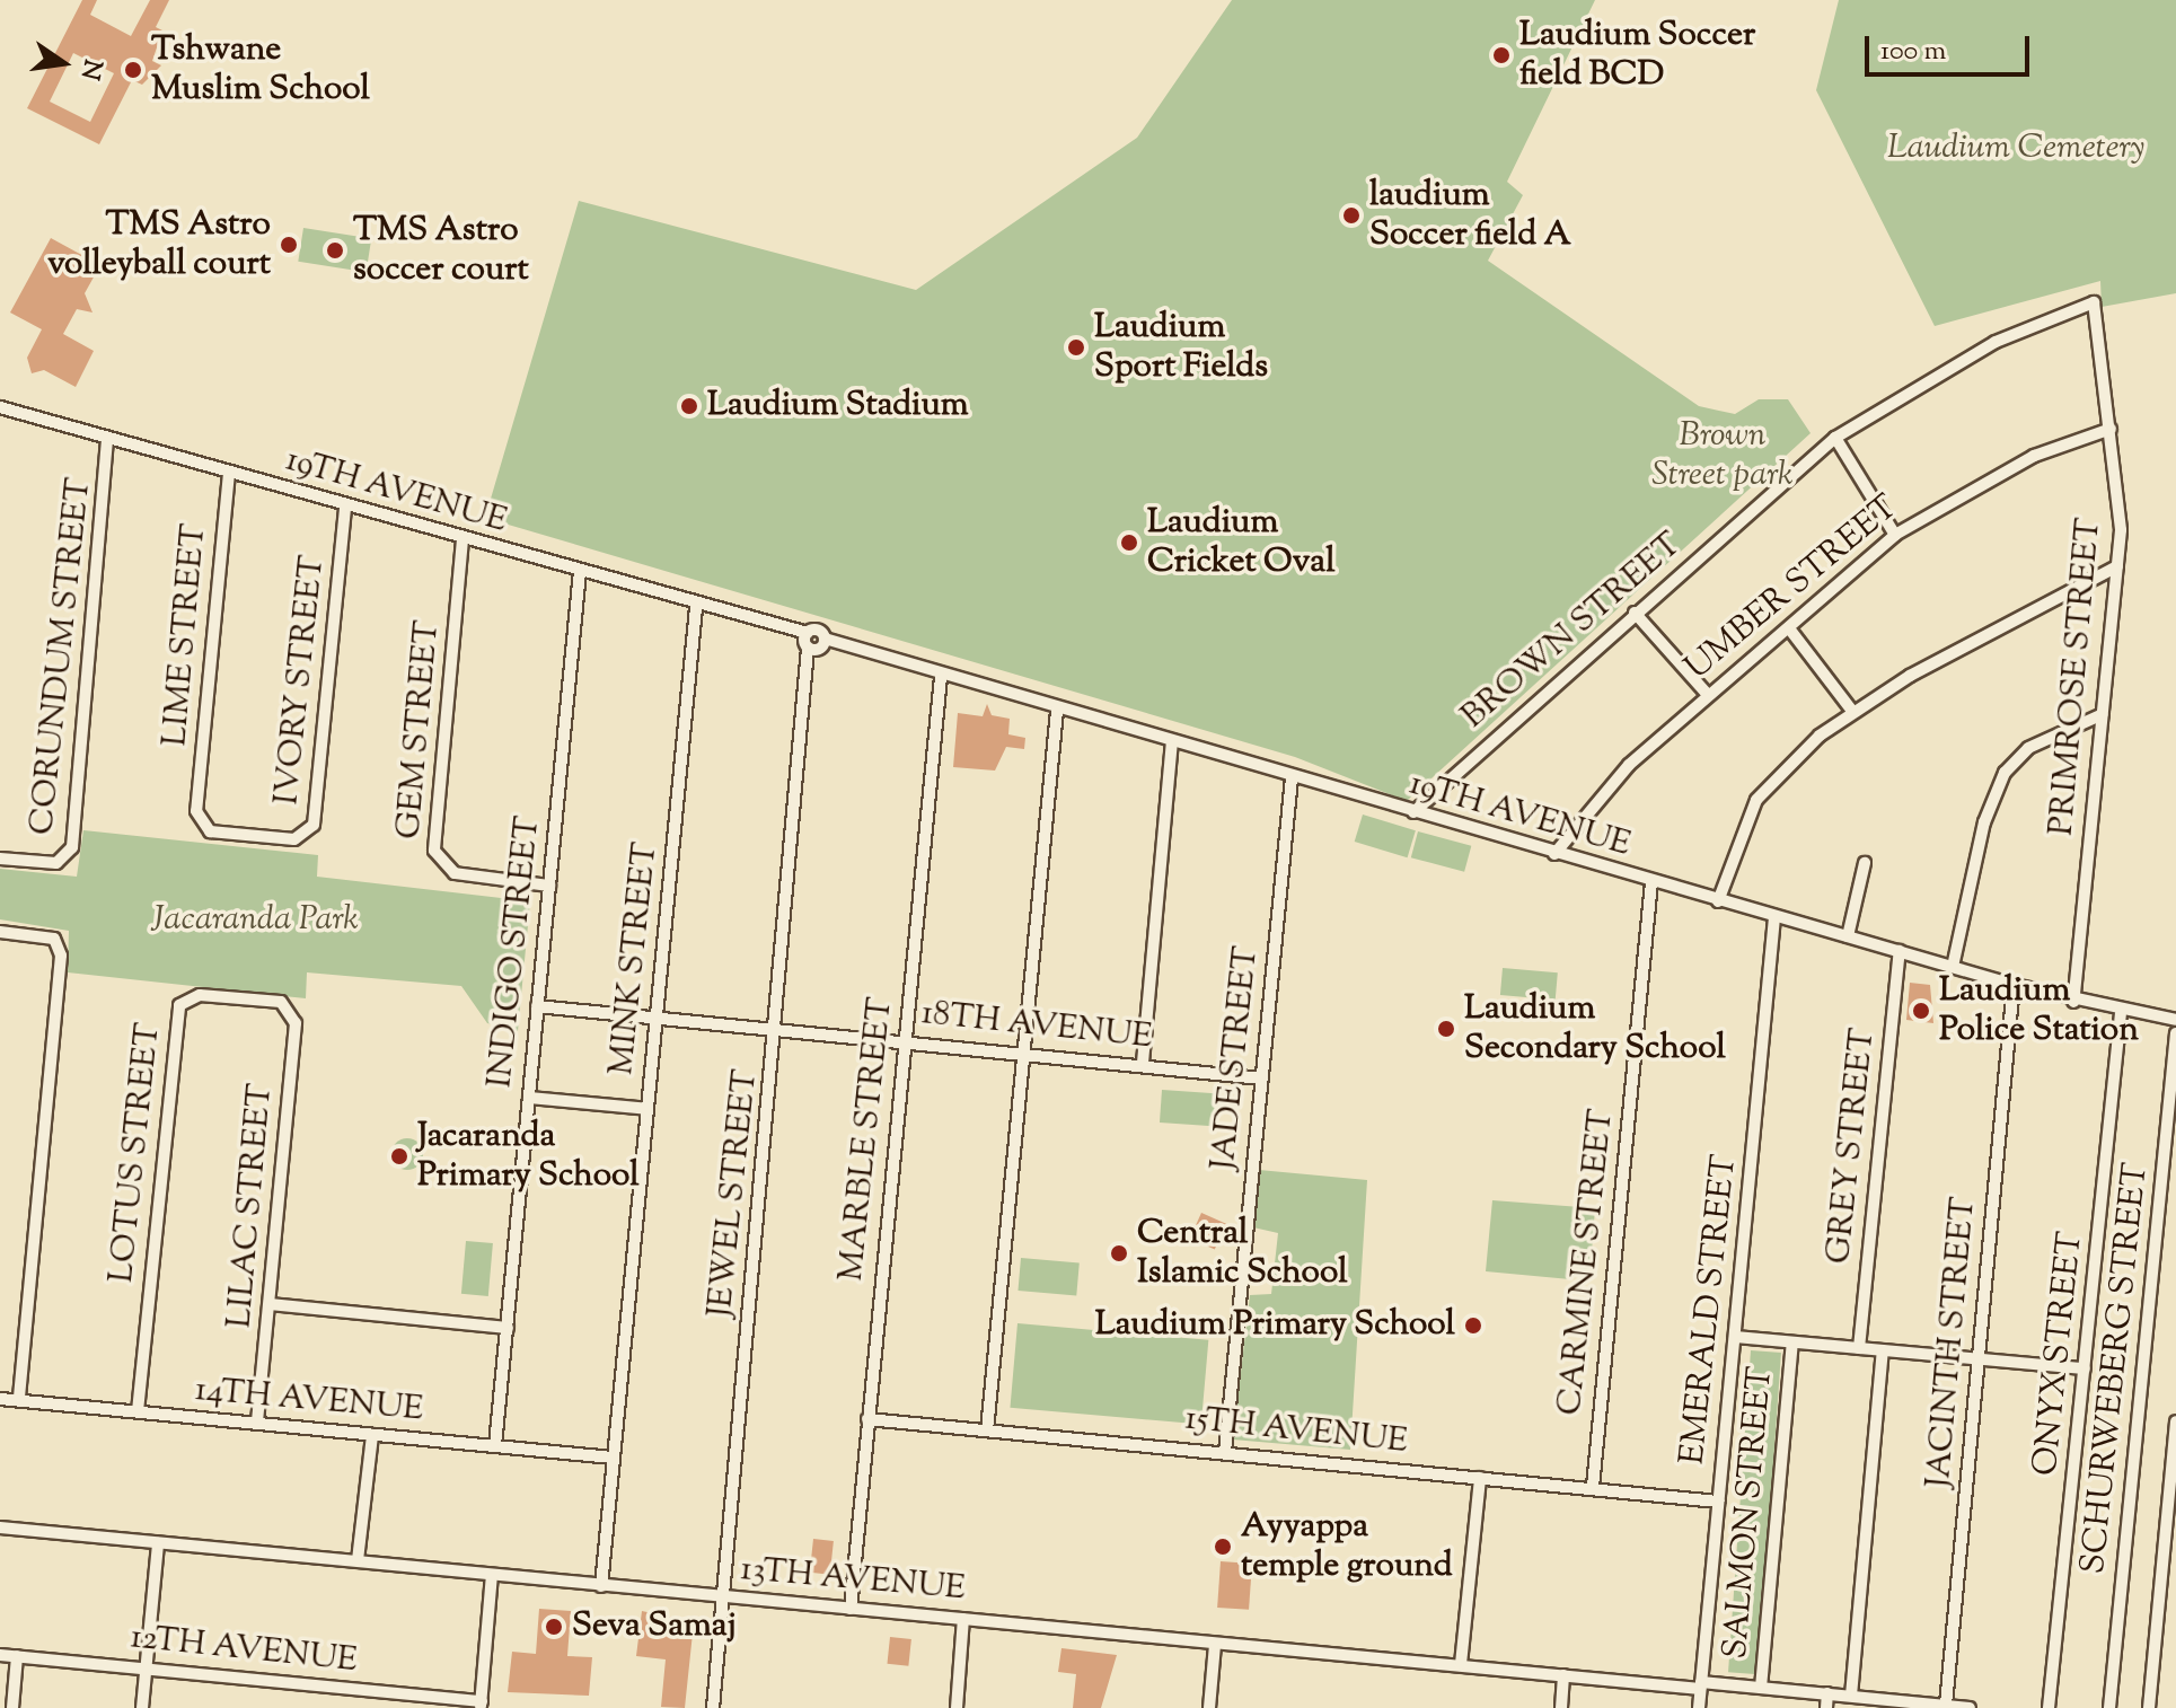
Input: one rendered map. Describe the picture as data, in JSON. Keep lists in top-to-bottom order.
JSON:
{
  "streets": {
    "street": [
      "19TH AVENUE",
      "UMBER STREET",
      "BROWN STREET",
      "LIME STREET",
      "CORUNDUM STREET",
      "PRIMROSE STREET",
      "IVORY STREET",
      "GEM STREET",
      "INDIGO STREET",
      "MINK STREET",
      "18TH AVENUE",
      "JADE STREET",
      "MARBLE STREET",
      "GREY STREET",
      "LOTUS STREET",
      "JEWEL STREET",
      "LILAC STREET",
      "CARMINE STREET",
      "EMERALD STREET",
      "JACINTH STREET",
      "ONYX STREET",
      "SCHURWEBERG STREET",
      "14TH AVENUE",
      "15TH AVENUE",
      "SALMON STREET",
      "13TH AVENUE",
      "12TH AVENUE"
    ]
  },
  "crossings": [
    ["19TH AVENUE", "UMBER STREET"],
    ["19TH AVENUE", "BROWN STREET"],
    ["19TH AVENUE", "LIME STREET"],
    ["19TH AVENUE", "CORUNDUM STREET"],
    ["19TH AVENUE", "PRIMROSE STREET"],
    ["19TH AVENUE", "IVORY STREET"],
    ["19TH AVENUE", "GEM STREET"],
    ["19TH AVENUE", "INDIGO STREET"],
    ["19TH AVENUE", "MINK STREET"],
    ["19TH AVENUE", "JADE STREET"],
    ["19TH AVENUE", "MARBLE STREET"],
    ["19TH AVENUE", "GREY STREET"],
    ["19TH AVENUE", "JEWEL STREET"],
    ["19TH AVENUE", "CARMINE STREET"],
    ["19TH AVENUE", "EMERALD STREET"],
    ["19TH AVENUE", "JACINTH STREET"],
    ["19TH AVENUE", "ONYX STREET"],
    ["UMBER STREET", "PRIMROSE STREET"],
    ["BROWN STREET", "PRIMROSE STREET"],
    ["LIME STREET", "IVORY STREET"],
    ["GEM STREET", "INDIGO STREET"],
    ["INDIGO STREET", "18TH AVENUE"],
    ["INDIGO STREET", "14TH AVENUE"],
    ["MINK STREET", "18TH AVENUE"],
    ["MINK STREET", "14TH AVENUE"],
    ["MINK STREET", "13TH AVENUE"],
    ["18TH AVENUE", "JADE STREET"],
    ["18TH AVENUE", "MARBLE STREET"],
    ["18TH AVENUE", "JEWEL STREET"],
    ["JADE STREET", "15TH AVENUE"],
    ["MARBLE STREET", "15TH AVENUE"],
    ["MARBLE STREET", "13TH AVENUE"],
    ["LOTUS STREET", "LILAC STREET"],
    ["LOTUS STREET", "14TH AVENUE"],
    ["JEWEL STREET", "13TH AVENUE"],
    ["LILAC STREET", "14TH AVENUE"],
    ["CARMINE STREET", "15TH AVENUE"],
    ["EMERALD STREET", "15TH AVENUE"],
    ["EMERALD STREET", "13TH AVENUE"],
    ["JACINTH STREET", "13TH AVENUE"],
    ["SALMON STREET", "13TH AVENUE"]
  ],
  "parks": ["Laudium Cemetery", "Brown Street park", "Jacaranda Park"],
  "places": [
    "Laudium Soccer field BCD",
    "Tshwane Muslim School",
    "laudium Soccer field A",
    "TMS Astro volleyball court",
    "TMS Astro soccer court",
    "Laudium Sport Fields",
    "Laudium Stadium",
    "Laudium Cricket Oval",
    "Laudium Police Station",
    "Laudium Secondary School",
    "Jacaranda Primary School",
    "Central Islamic School",
    "Laudium Primary School",
    "Ayyappa temple ground",
    "Seva Samaj"
  ],
  "scale_bar": "100 m",
  "north": "right"
}
